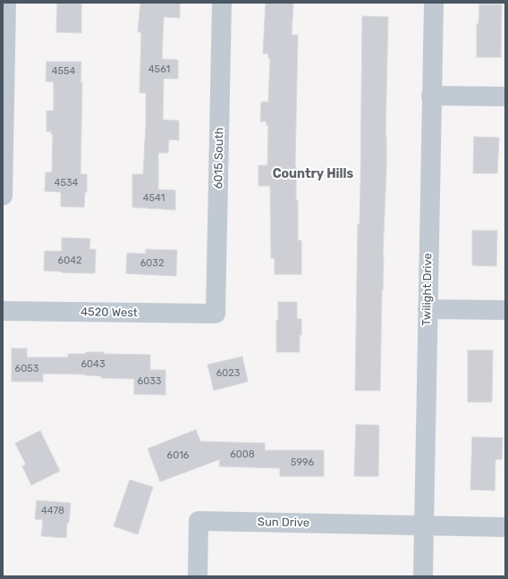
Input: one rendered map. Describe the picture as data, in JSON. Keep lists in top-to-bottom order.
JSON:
{
  "streets": {
    "street": [
      "6015 South",
      "Twilight Drive",
      "4520 West",
      "Sun Drive"
    ]
  },
  "crossings": [
    ["6015 South", "4520 West"],
    ["Twilight Drive", "Sun Drive"]
  ],
  "districts": ["Country Hills"],
  "house_numbers": [
    "4561",
    "4554",
    "4534",
    "4541",
    "6042",
    "6032",
    "6043",
    "6053",
    "6023",
    "6033",
    "6008",
    "6016",
    "5996",
    "4478"
  ]
}
